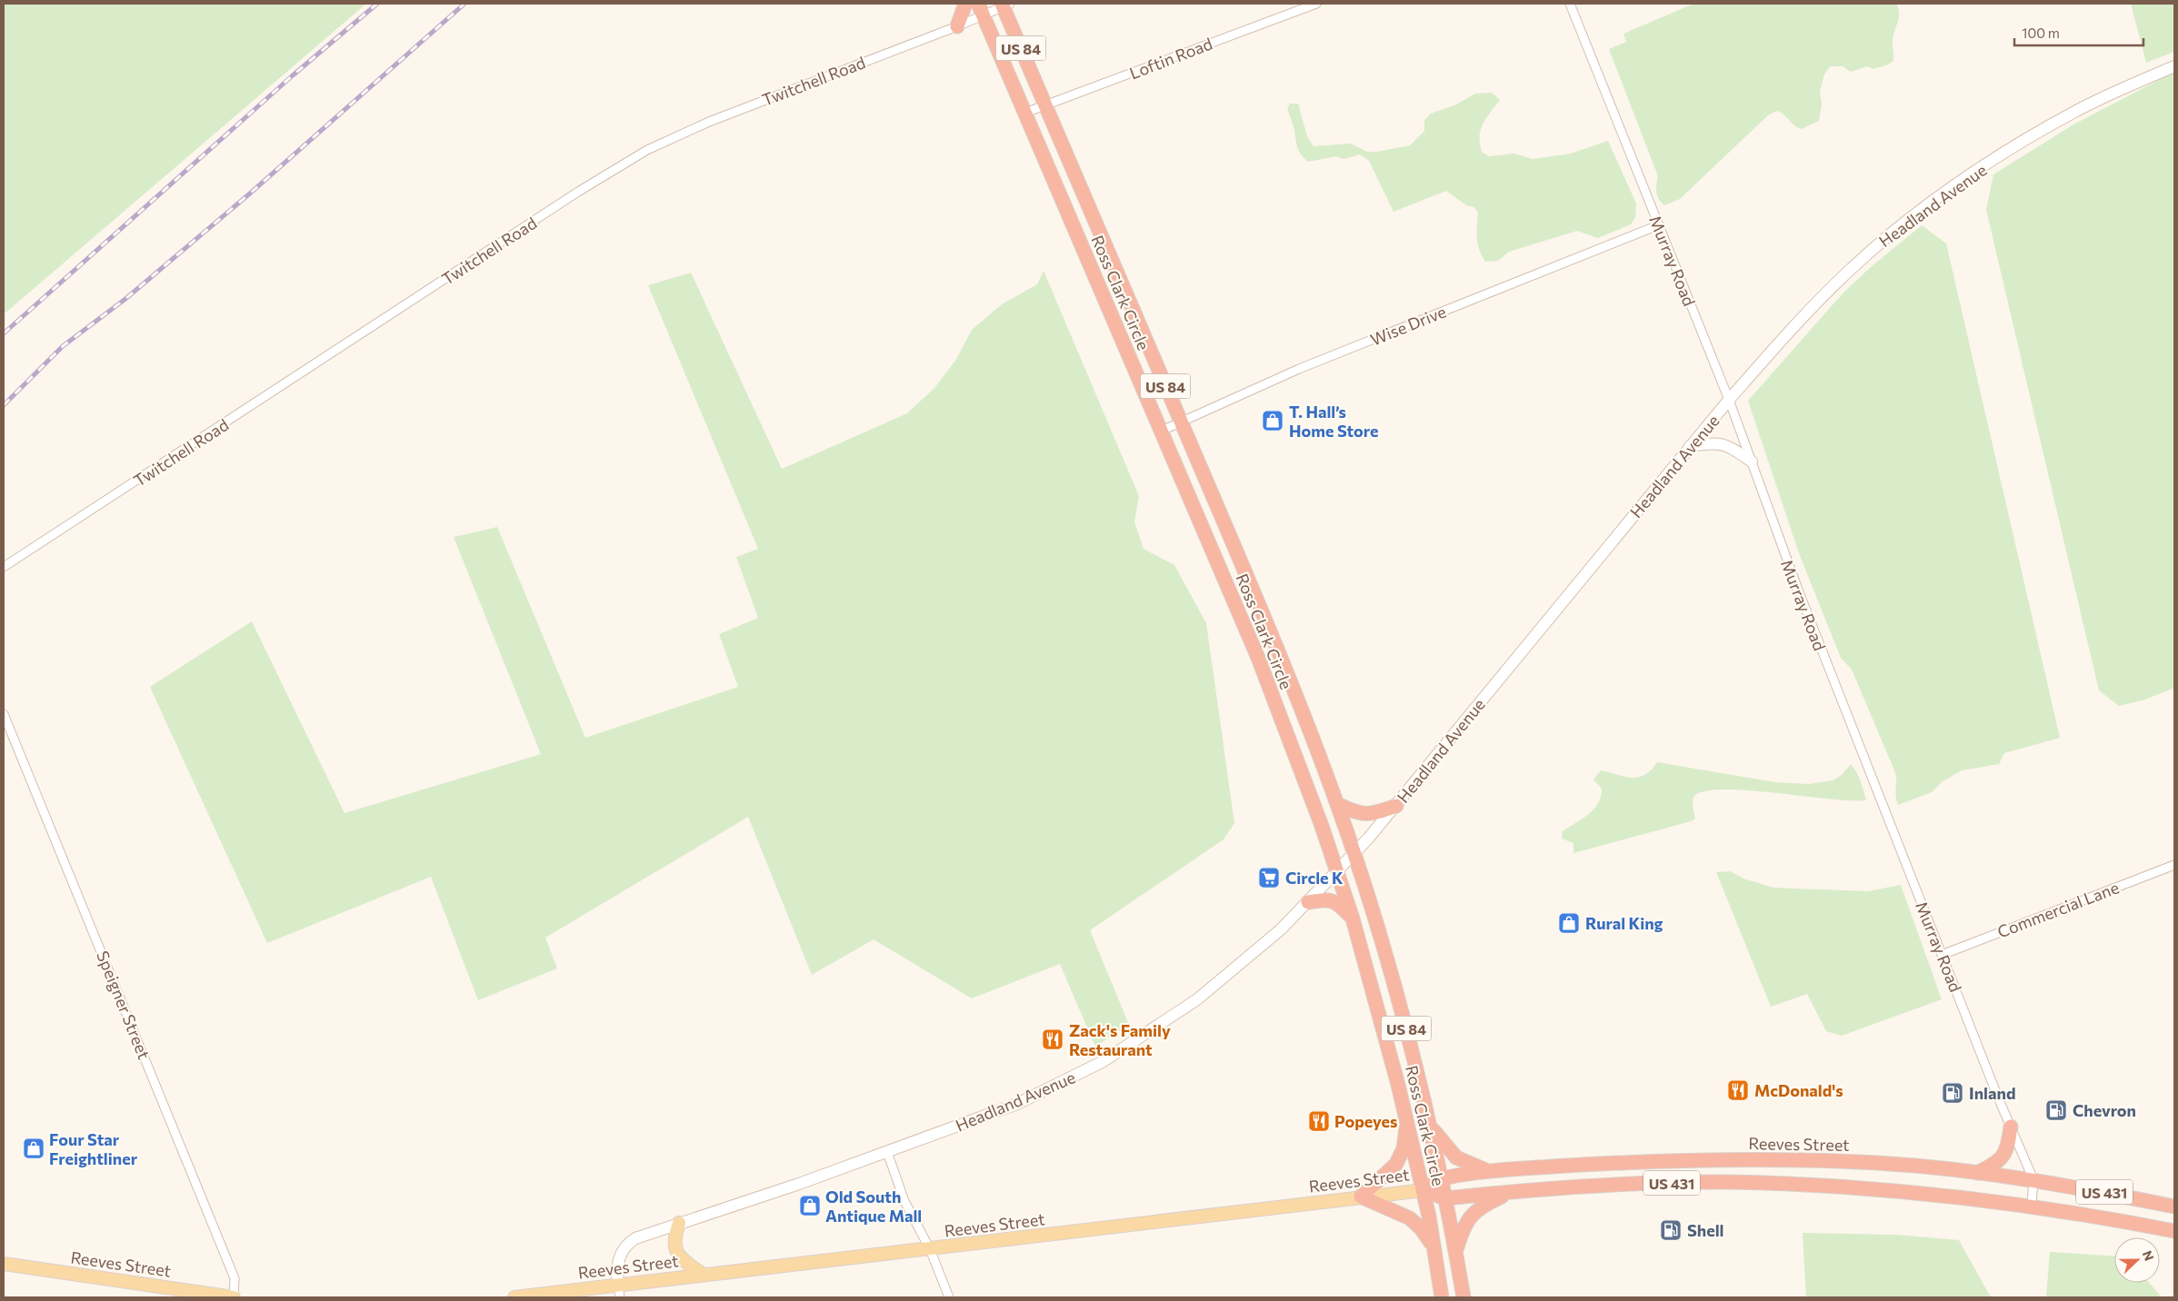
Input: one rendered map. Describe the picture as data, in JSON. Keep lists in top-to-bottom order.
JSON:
{
  "streets": {
    "highway": [
      "US 84",
      "Ross Clark Circle",
      "Reeves Street",
      "US 431"
    ],
    "main road": ["Headland Avenue"],
    "street": [
      "Loftin Road",
      "Twitchell Road",
      "Murray Road",
      "Wise Drive",
      "Commercial Lane",
      "Speigner Street"
    ]
  },
  "crossings": [
    ["Loftin Road", "Ross Clark Circle"],
    ["Twitchell Road", "Ross Clark Circle"],
    ["Headland Avenue", "Murray Road"],
    ["Headland Avenue", "Ross Clark Circle"],
    ["Headland Avenue", "Reeves Street"],
    ["Murray Road", "Wise Drive"],
    ["Murray Road", "Commercial Lane"],
    ["Murray Road", "Reeves Street"],
    ["Ross Clark Circle", "Wise Drive"],
    ["Ross Clark Circle", "Reeves Street"],
    ["Ross Clark Circle", "US 431"],
    ["Speigner Street", "Reeves Street"],
    ["Reeves Street", "US 431"]
  ],
  "places": {
    "shop": [
      "T. Hall’s Home Store",
      "Rural King",
      "Four Star Freightliner",
      "Old South Antique Mall"
    ],
    "supermarket": ["Circle K"],
    "restaurant": ["Zack's Family Restaurant", "McDonald's", "Popeyes"],
    "fuel station": ["Inland", "Chevron", "Shell"]
  },
  "scale_bar": "100 m",
  "north": "right"
}
